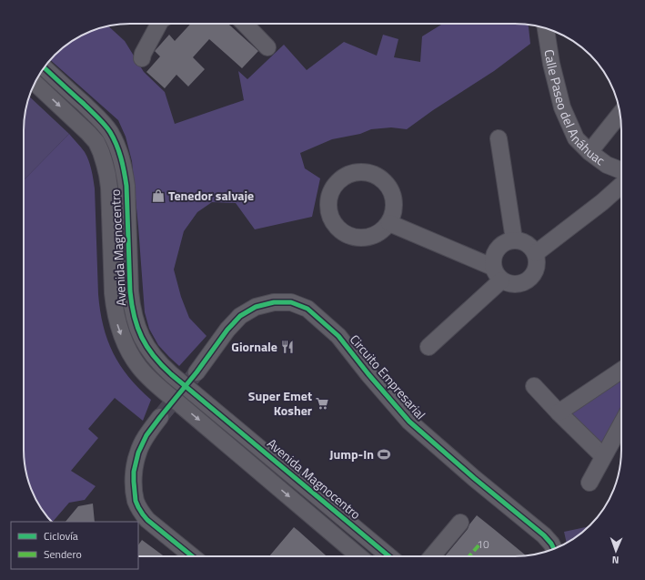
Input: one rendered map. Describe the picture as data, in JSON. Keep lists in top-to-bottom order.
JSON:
{
  "streets": {
    "street": ["Calle Paseo del Anáhuac", "Avenida Magnocentro", "Circuito Empresarial"]
  },
  "places": {
    "shop": ["Tenedor salvaje"],
    "restaurant": ["Giornale"],
    "supermarket": ["Super Emet Kosher"],
    "sports": ["Jump-In"]
  },
  "house_numbers": ["10"],
  "legend": ["Ciclovía", "Sendero"],
  "north": "bottom"
}
